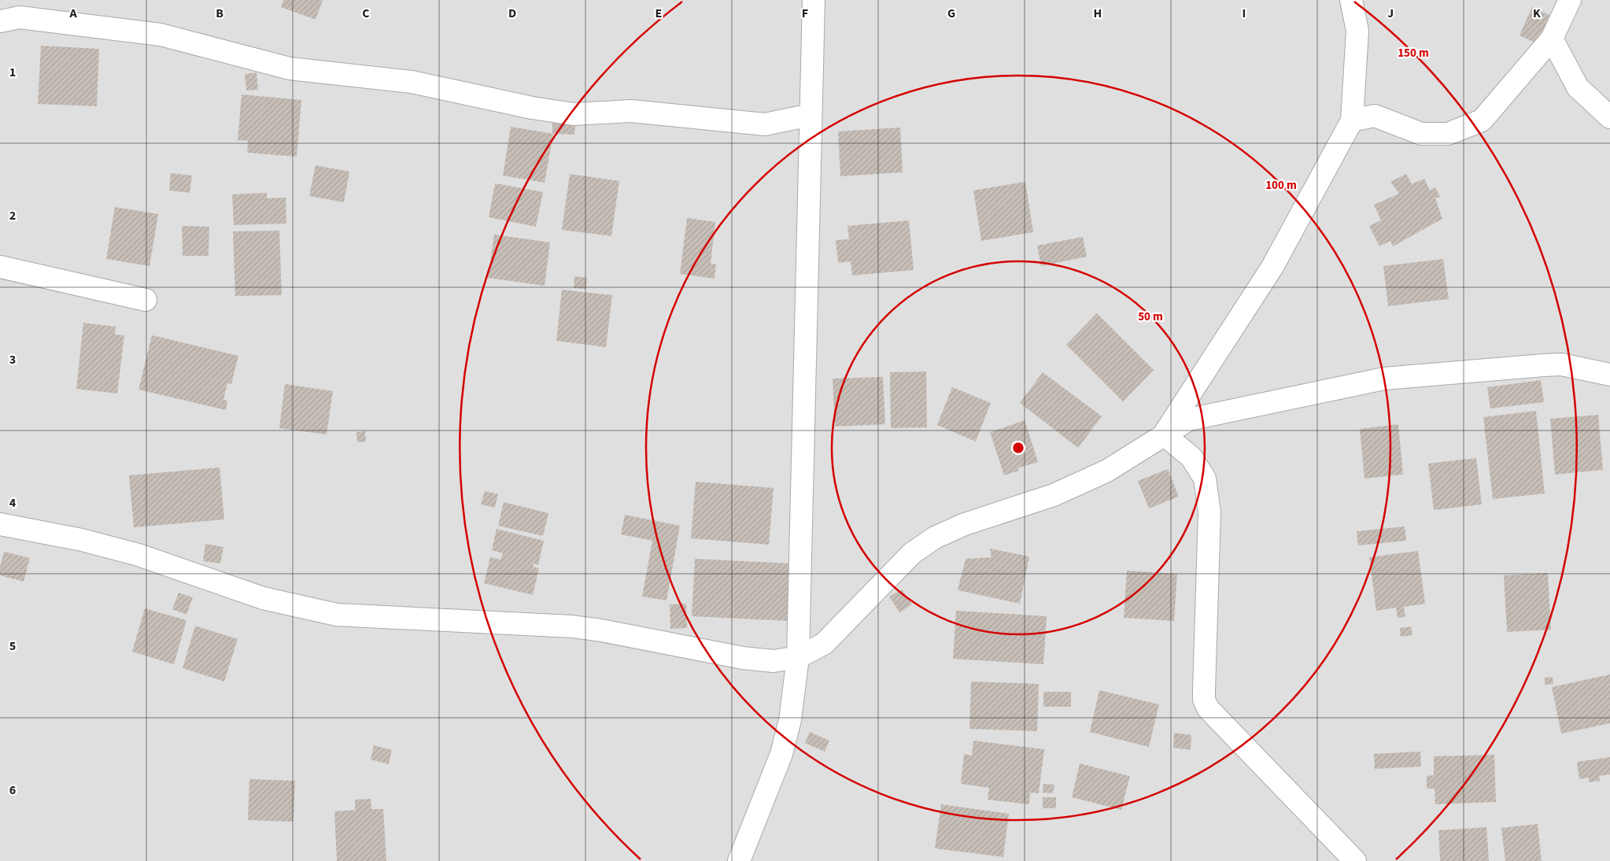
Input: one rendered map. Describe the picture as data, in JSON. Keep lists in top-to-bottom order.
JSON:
{
  "grid": {
    "columns": [
      "A",
      "B",
      "C",
      "D",
      "E",
      "F",
      "G",
      "H",
      "I",
      "J",
      "K"
    ],
    "rows": [
      "1",
      "2",
      "3",
      "4",
      "5",
      "6"
    ]
  },
  "rings": ["150 m", "100 m", "50 m"]
}
